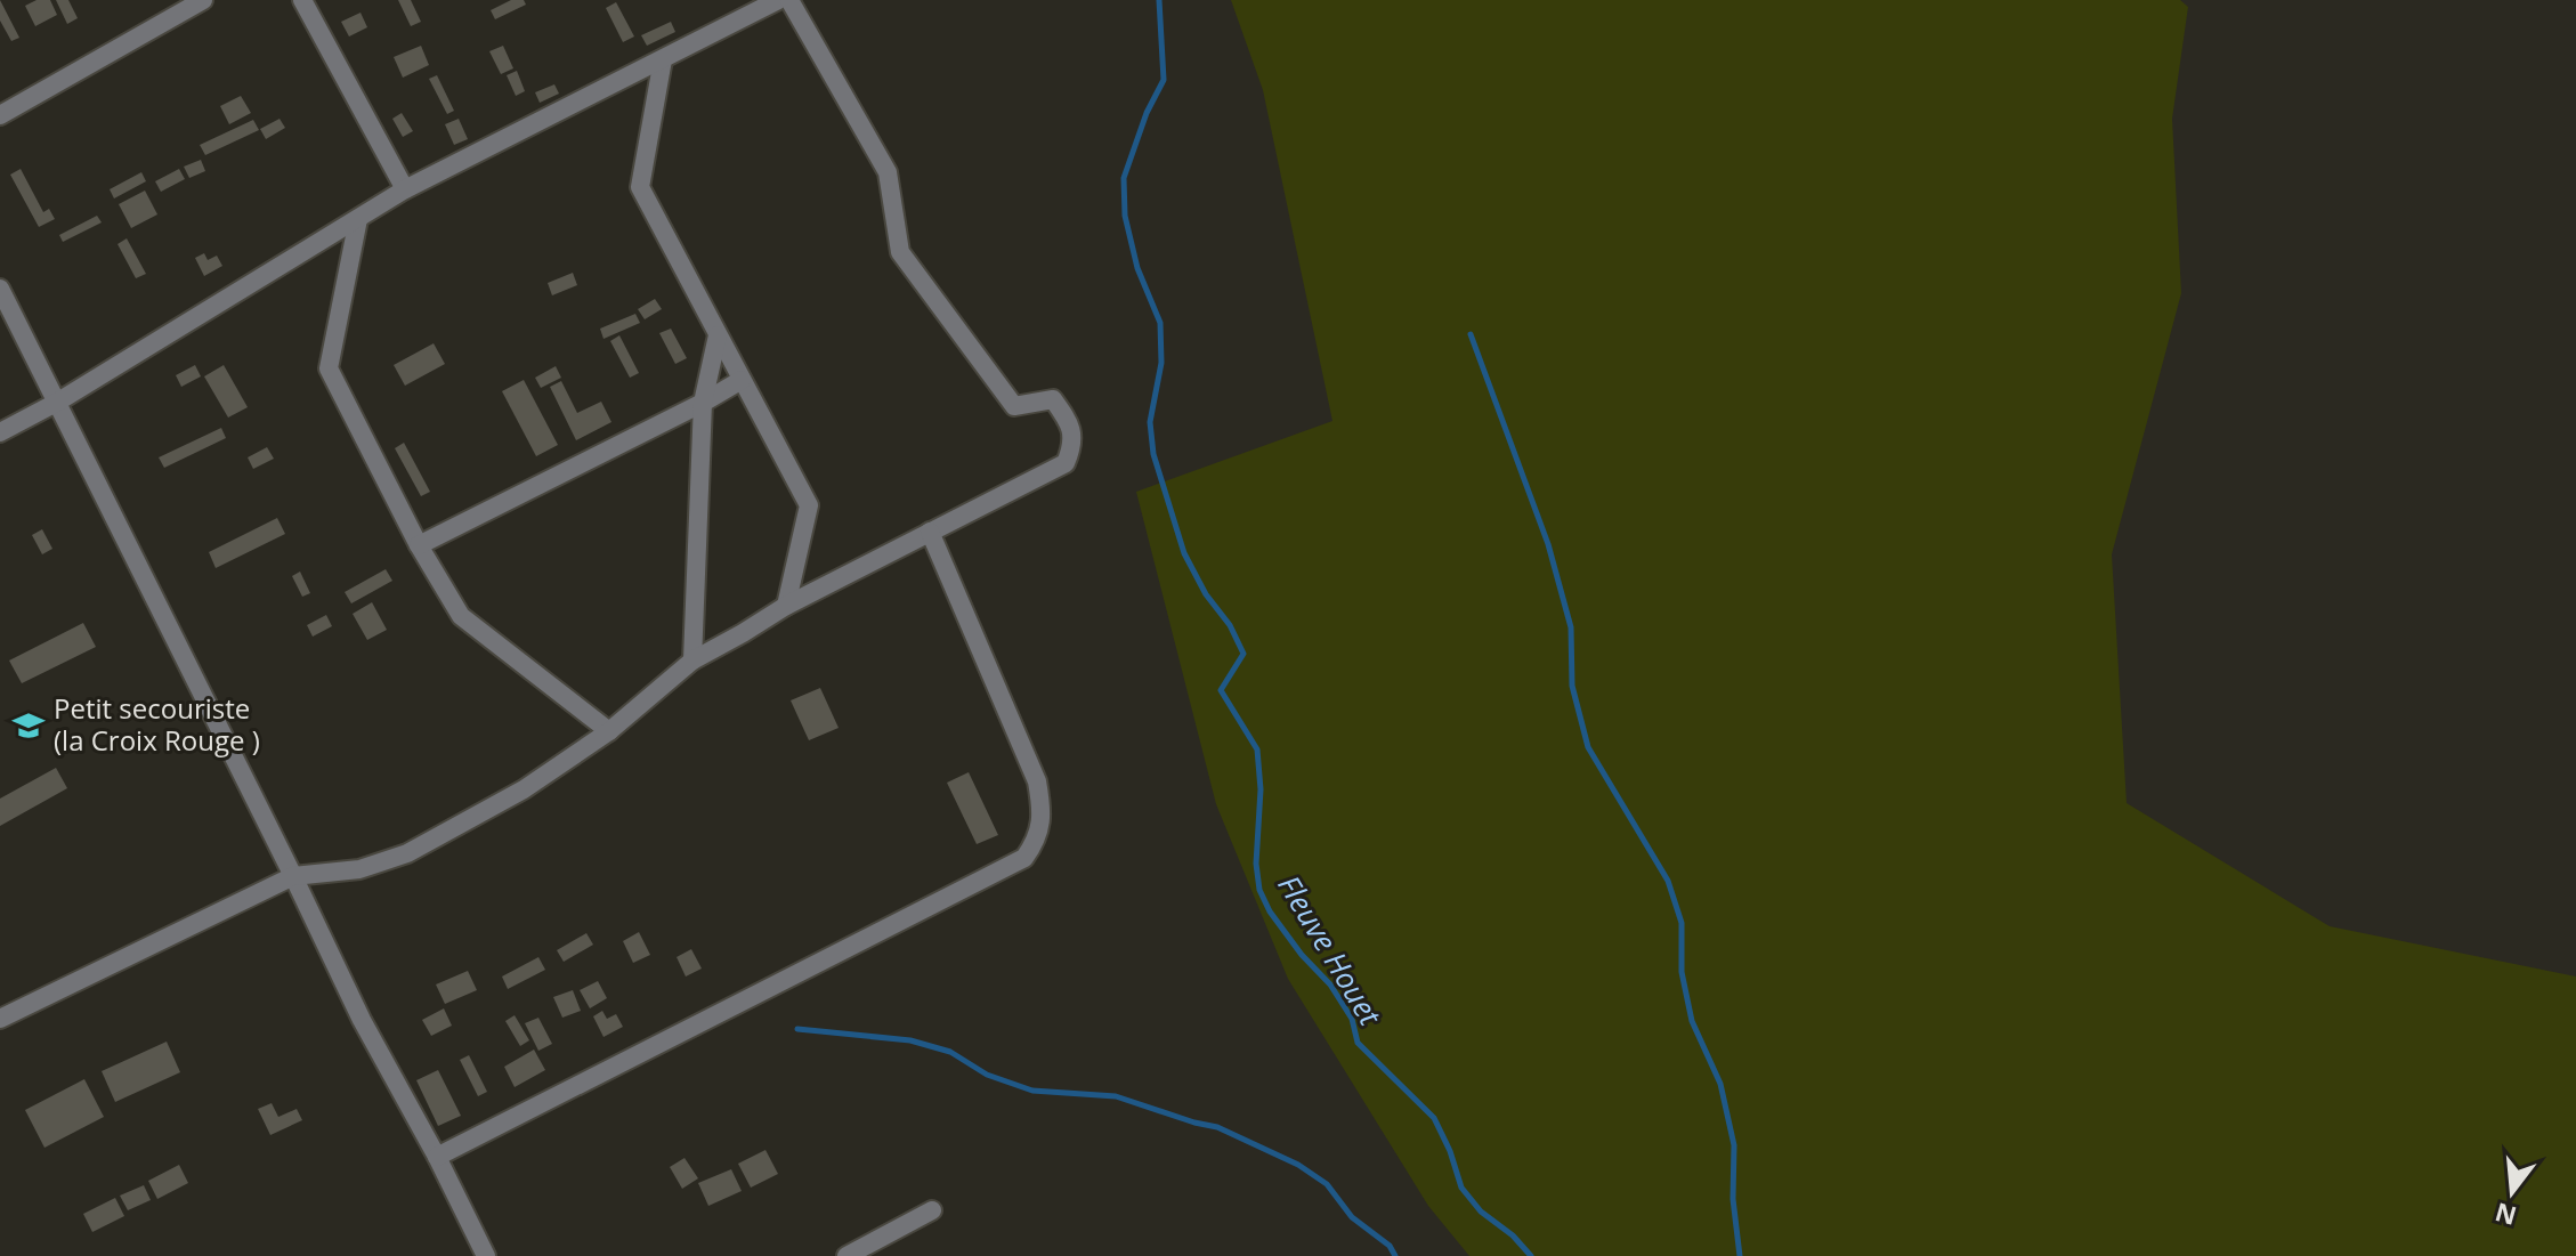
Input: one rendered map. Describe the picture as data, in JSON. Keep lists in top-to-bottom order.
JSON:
{
  "water": ["Fleuve Houet"],
  "places": {
    "school or university": ["Petit secouriste (la Croix Rouge )"]
  },
  "north": "bottom"
}
